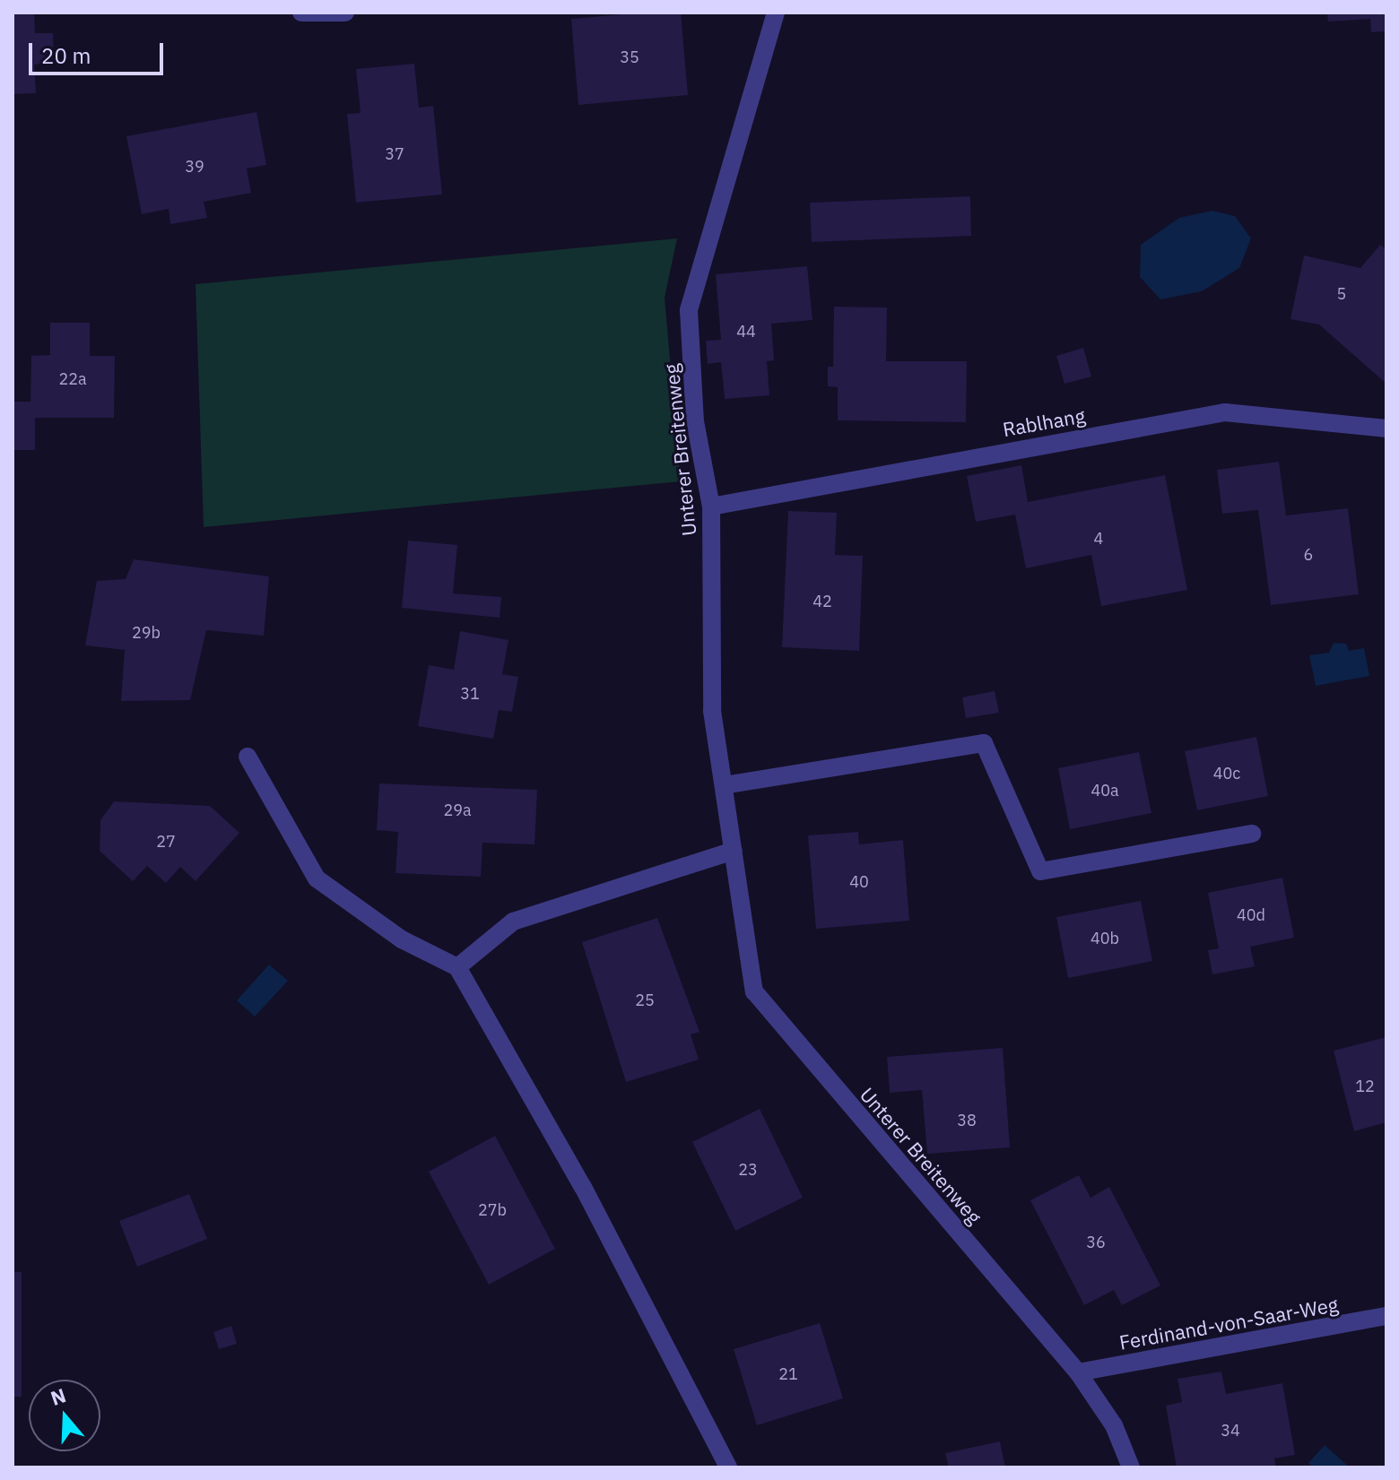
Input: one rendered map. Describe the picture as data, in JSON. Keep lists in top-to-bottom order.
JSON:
{
  "streets": {
    "street": ["Rablhang", "Unterer Breitenweg", "Ferdinand-von-Saar-Weg"]
  },
  "crossings": [
    ["Rablhang", "Unterer Breitenweg"],
    ["Unterer Breitenweg", "Ferdinand-von-Saar-Weg"]
  ],
  "house_numbers": [
    "35",
    "37",
    "39",
    "5",
    "44",
    "22a",
    "4",
    "6",
    "42",
    "29b",
    "31",
    "40c",
    "40a",
    "29a",
    "27",
    "40",
    "40d",
    "40b",
    "25",
    "12",
    "38",
    "23",
    "27b",
    "36",
    "21",
    "34"
  ],
  "scale_bar": "20 m",
  "north": "top"
}
